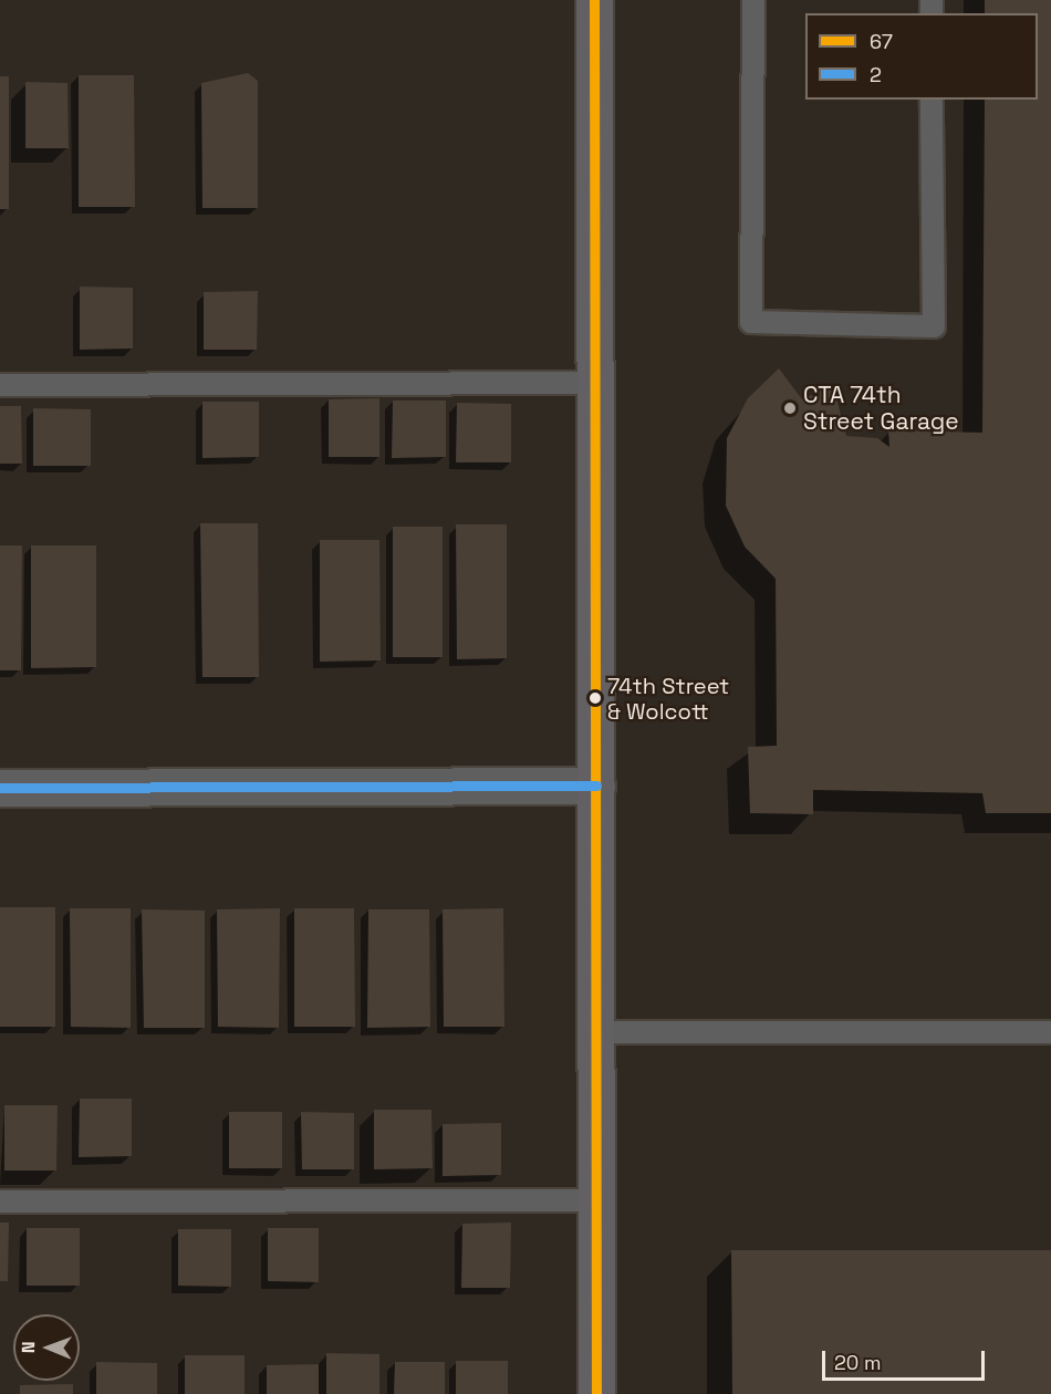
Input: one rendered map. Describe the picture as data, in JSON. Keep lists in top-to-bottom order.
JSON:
{
  "places": ["CTA 74th Street Garage", "74th Street & Wolcott"],
  "lines": ["transit line 67", "transit line 2"],
  "legend": ["67", "2"],
  "scale_bar": "20 m",
  "north": "left"
}
